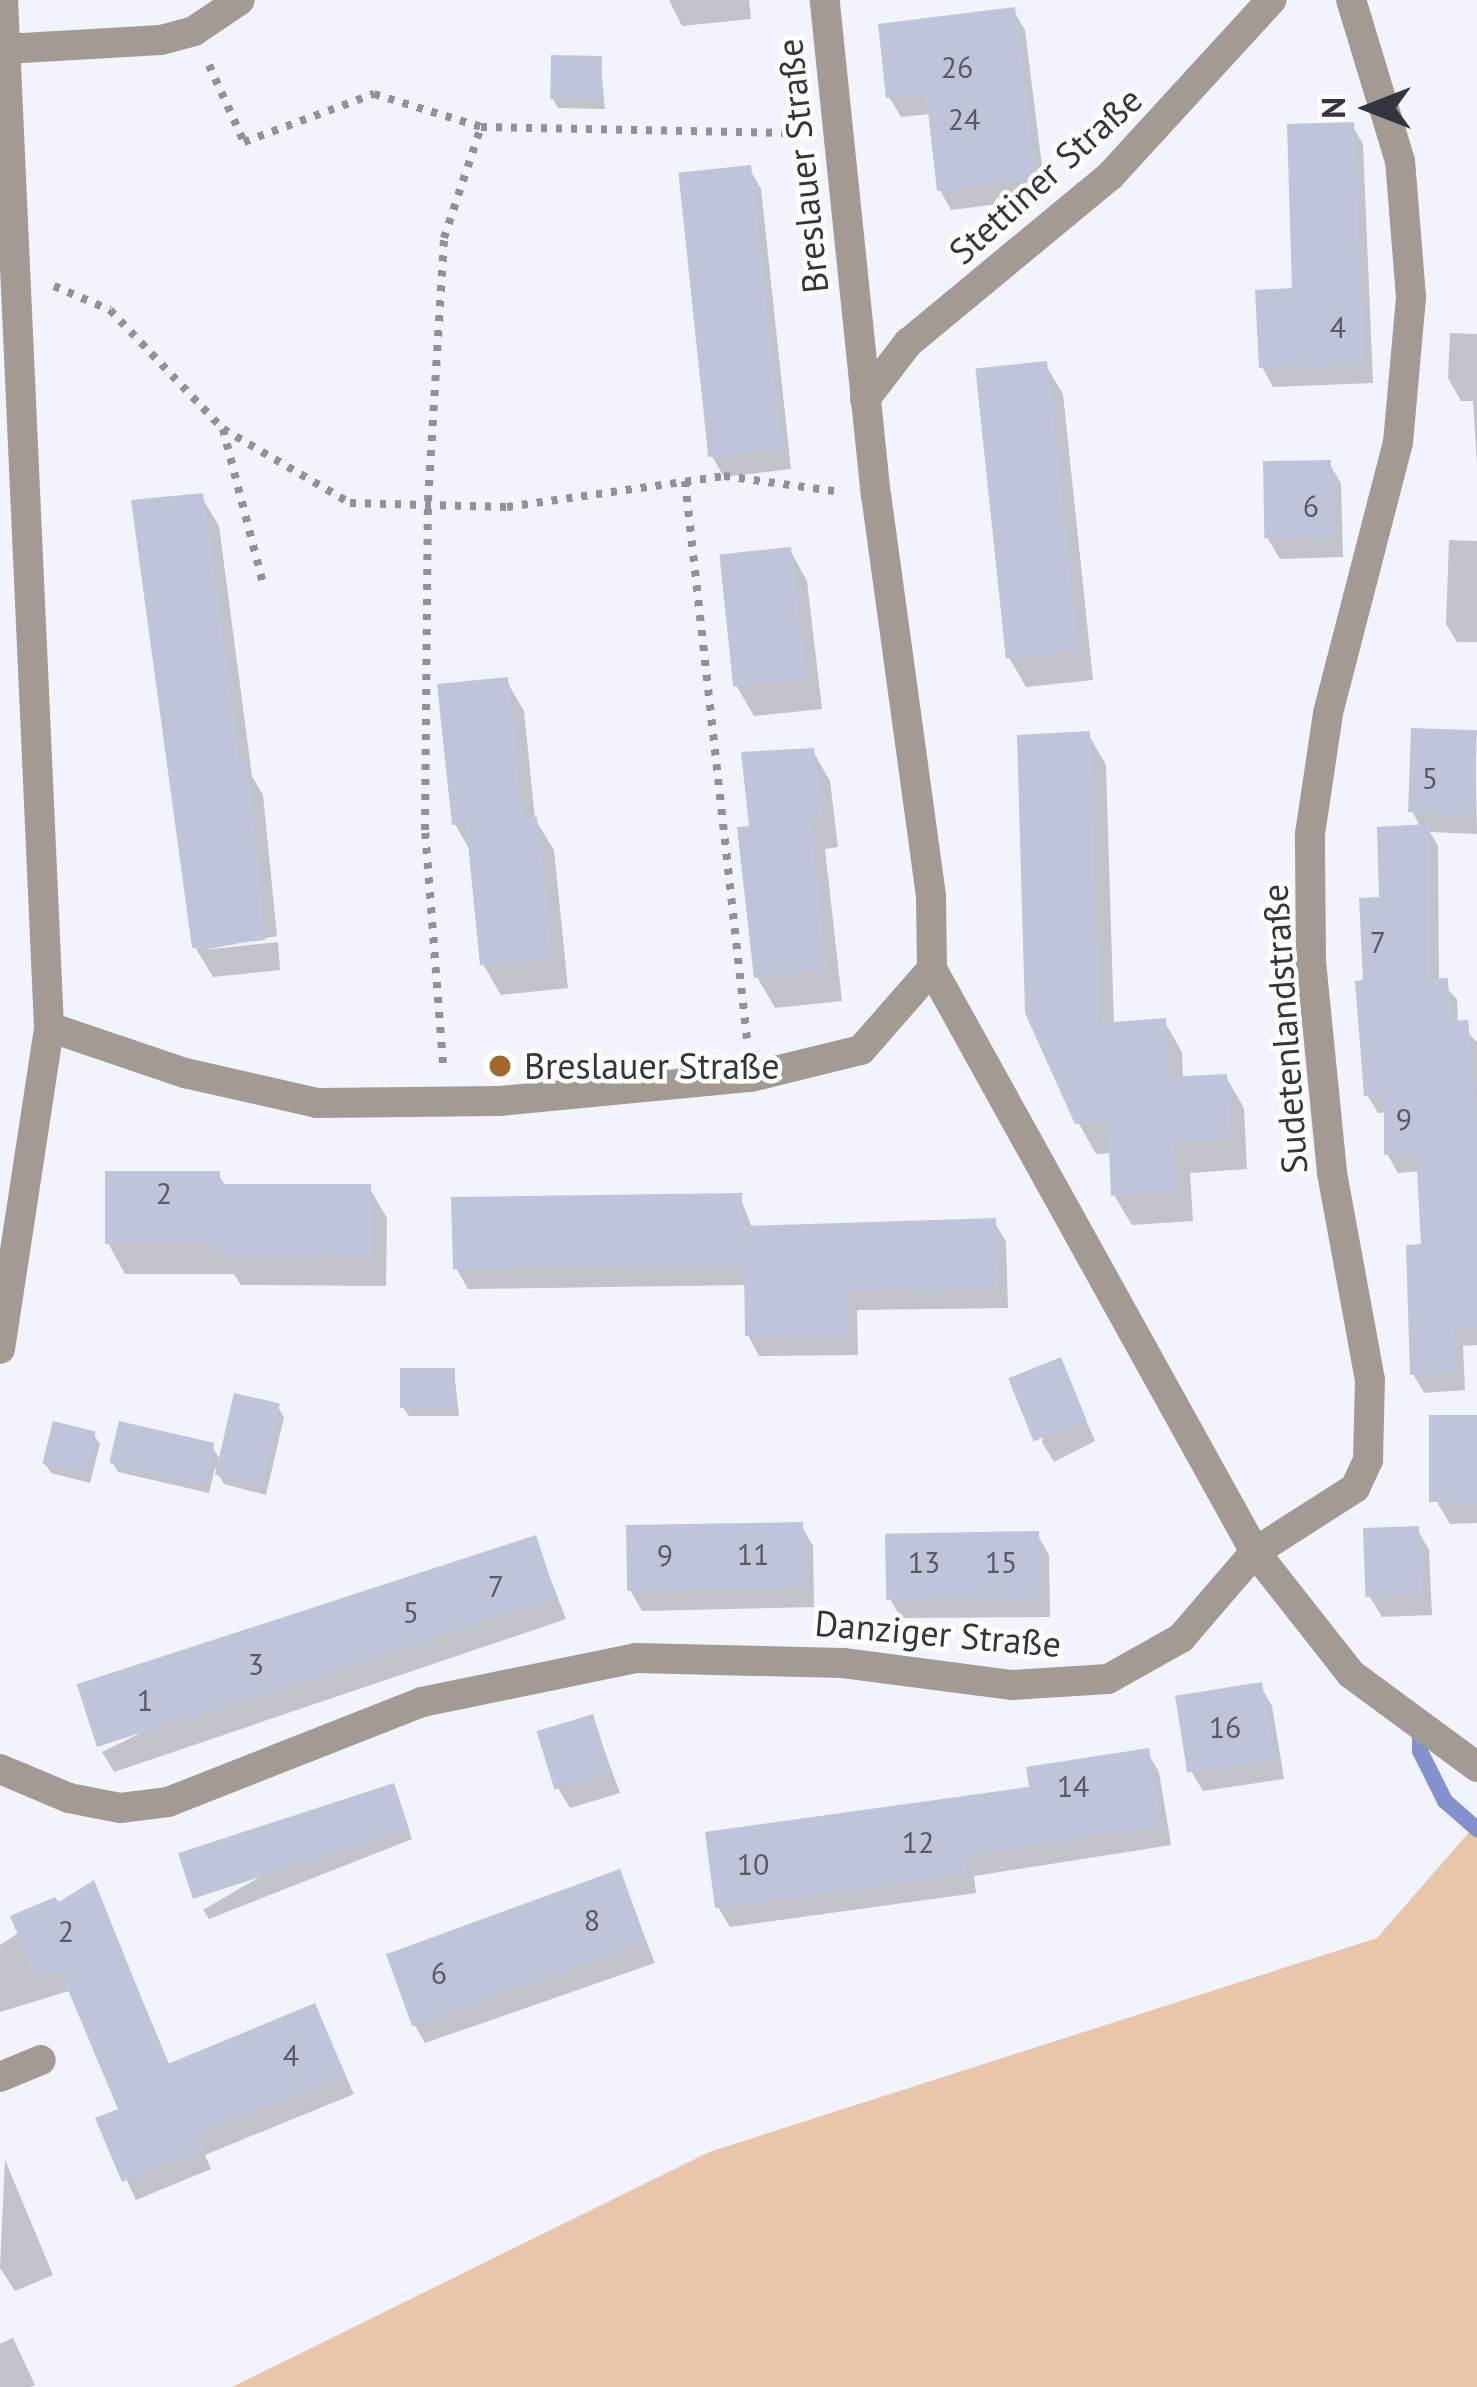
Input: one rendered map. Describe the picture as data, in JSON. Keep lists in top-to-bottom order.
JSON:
{
  "streets": {
    "street": [
      "Breslauer Straße",
      "Stettiner Straße",
      "Sudetenlandstraße",
      "Danziger Straße"
    ]
  },
  "crossings": [
    ["Breslauer Straße", "Stettiner Straße"],
    ["Sudetenlandstraße", "Danziger Straße"]
  ],
  "places": ["Breslauer Straße"],
  "house_numbers": [
    "26",
    "24",
    "4",
    "6",
    "5",
    "7",
    "9",
    "2",
    "11",
    "9",
    "13",
    "15",
    "7",
    "5",
    "3",
    "1",
    "16",
    "14",
    "12",
    "10",
    "8",
    "2",
    "6",
    "4"
  ],
  "north": "left"
}
